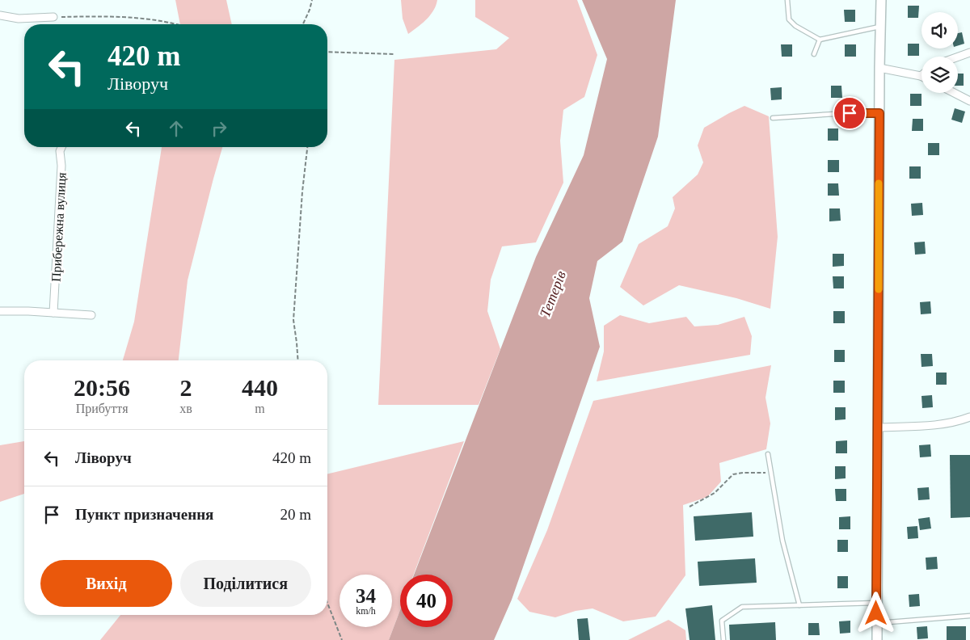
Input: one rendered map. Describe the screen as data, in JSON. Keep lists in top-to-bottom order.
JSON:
{
  "streets": {
    "street": ["Прибережна вулиця"]
  },
  "water": ["Тетерів"],
  "page": {
    "turn": ["420 m", "Ліворуч"],
    "eta": [
      "20:56",
      "Прибуття",
      "2",
      "хв",
      "440",
      "m"
    ],
    "list": [
      {
        "name": "Ліворуч",
        "value": "420 m"
      },
      {
        "name": "Пункт призначення",
        "value": "20 m"
      }
    ],
    "buttons": ["Вихід", "Поділитися"],
    "speed": "34 km/h",
    "limit": "40"
  }
}
